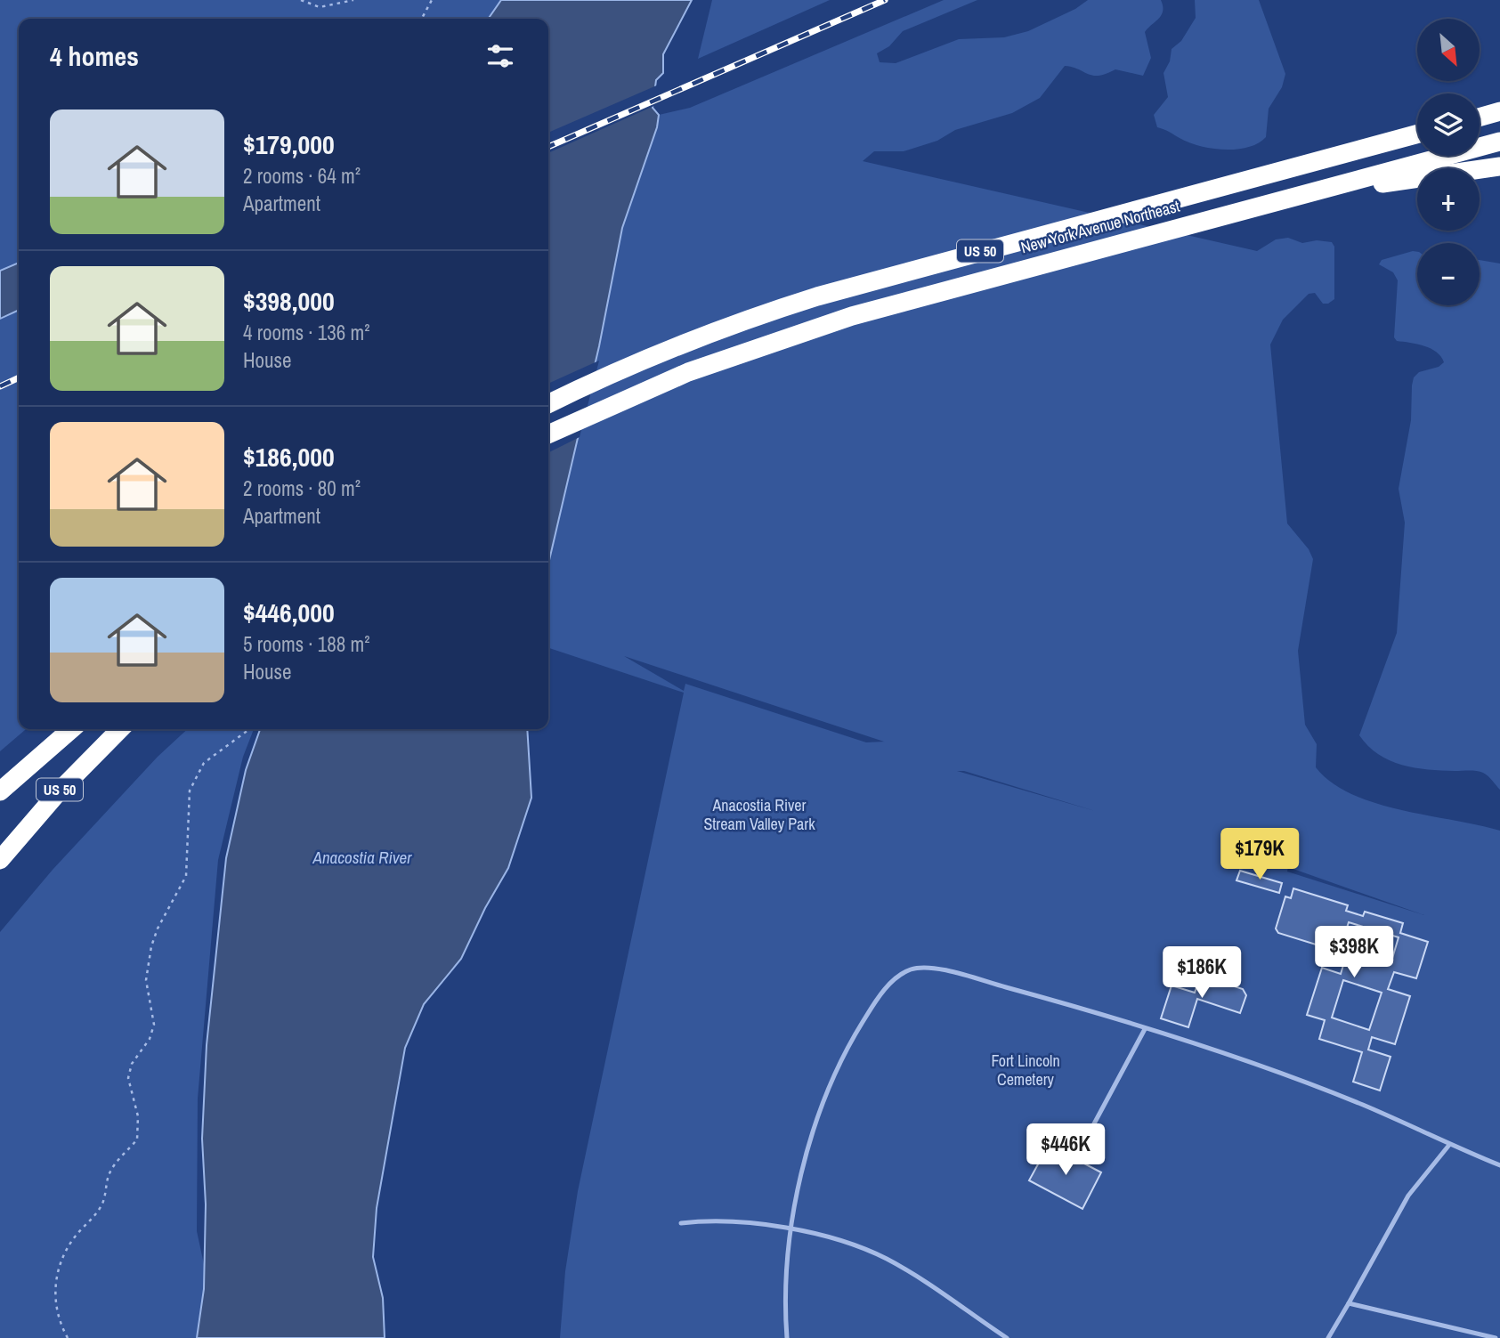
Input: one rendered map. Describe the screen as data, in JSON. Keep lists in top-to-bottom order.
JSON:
{
  "streets": {
    "highway": ["New York Avenue Northeast", "US 50"]
  },
  "water": ["Anacostia River"],
  "parks": ["Anacostia River Stream Valley Park", "Fort Lincoln Cemetery"],
  "north": "bottom right",
  "page": {
    "map_buttons": ["+", "−"],
    "heading": "4 homes",
    "list": [
      {
        "name": "$179,000",
        "note": "2 rooms · 64 m² · Apartment"
      },
      {
        "name": "$398,000",
        "note": "4 rooms · 136 m² · House"
      },
      {
        "name": "$186,000",
        "note": "2 rooms · 80 m² · Apartment"
      },
      {
        "name": "$446,000",
        "note": "5 rooms · 188 m² · House"
      }
    ],
    "price": [
      "$179K",
      "$398K",
      "$186K",
      "$446K"
    ]
  }
}
